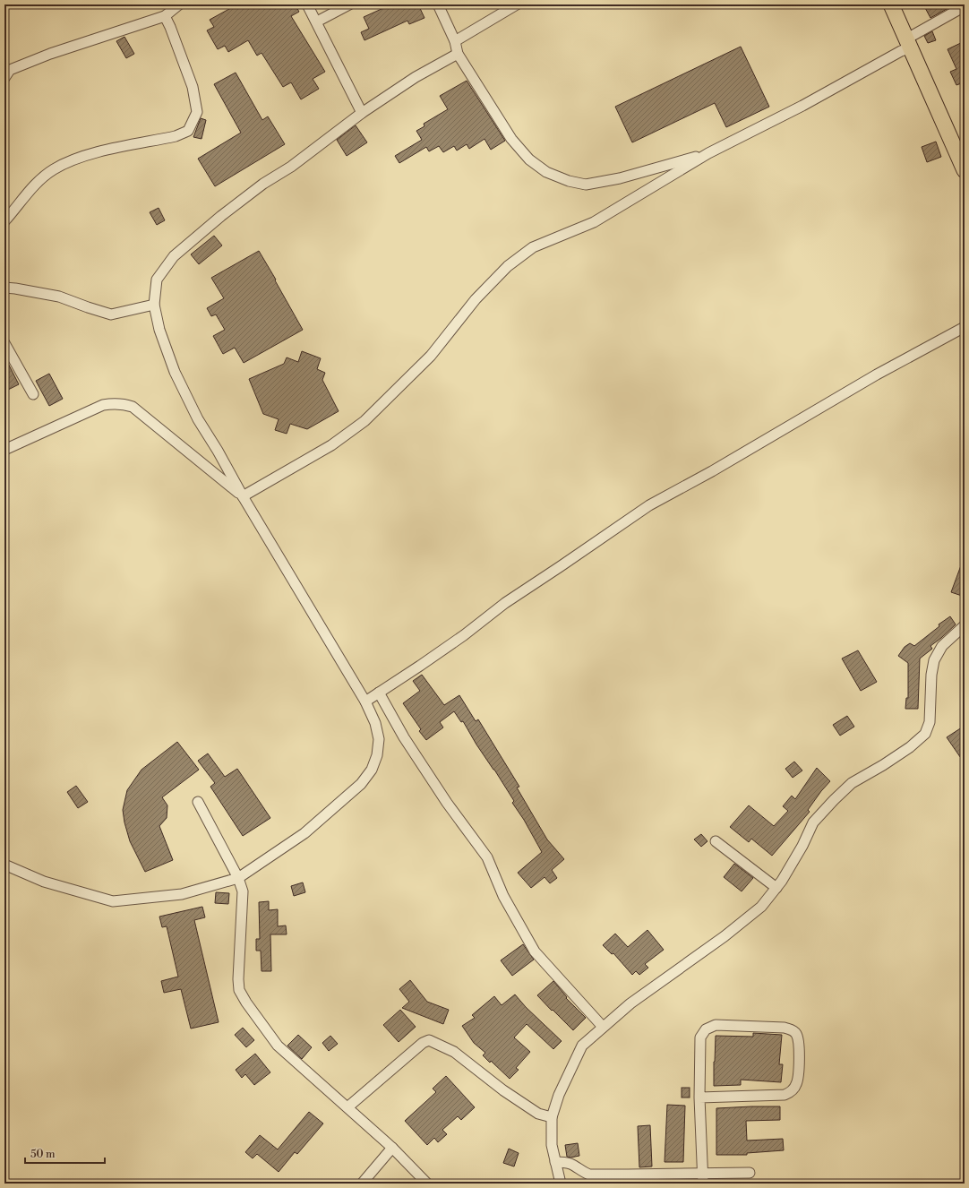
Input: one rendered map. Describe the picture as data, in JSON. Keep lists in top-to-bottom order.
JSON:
{
  "scale_bar": "50 m"
}
